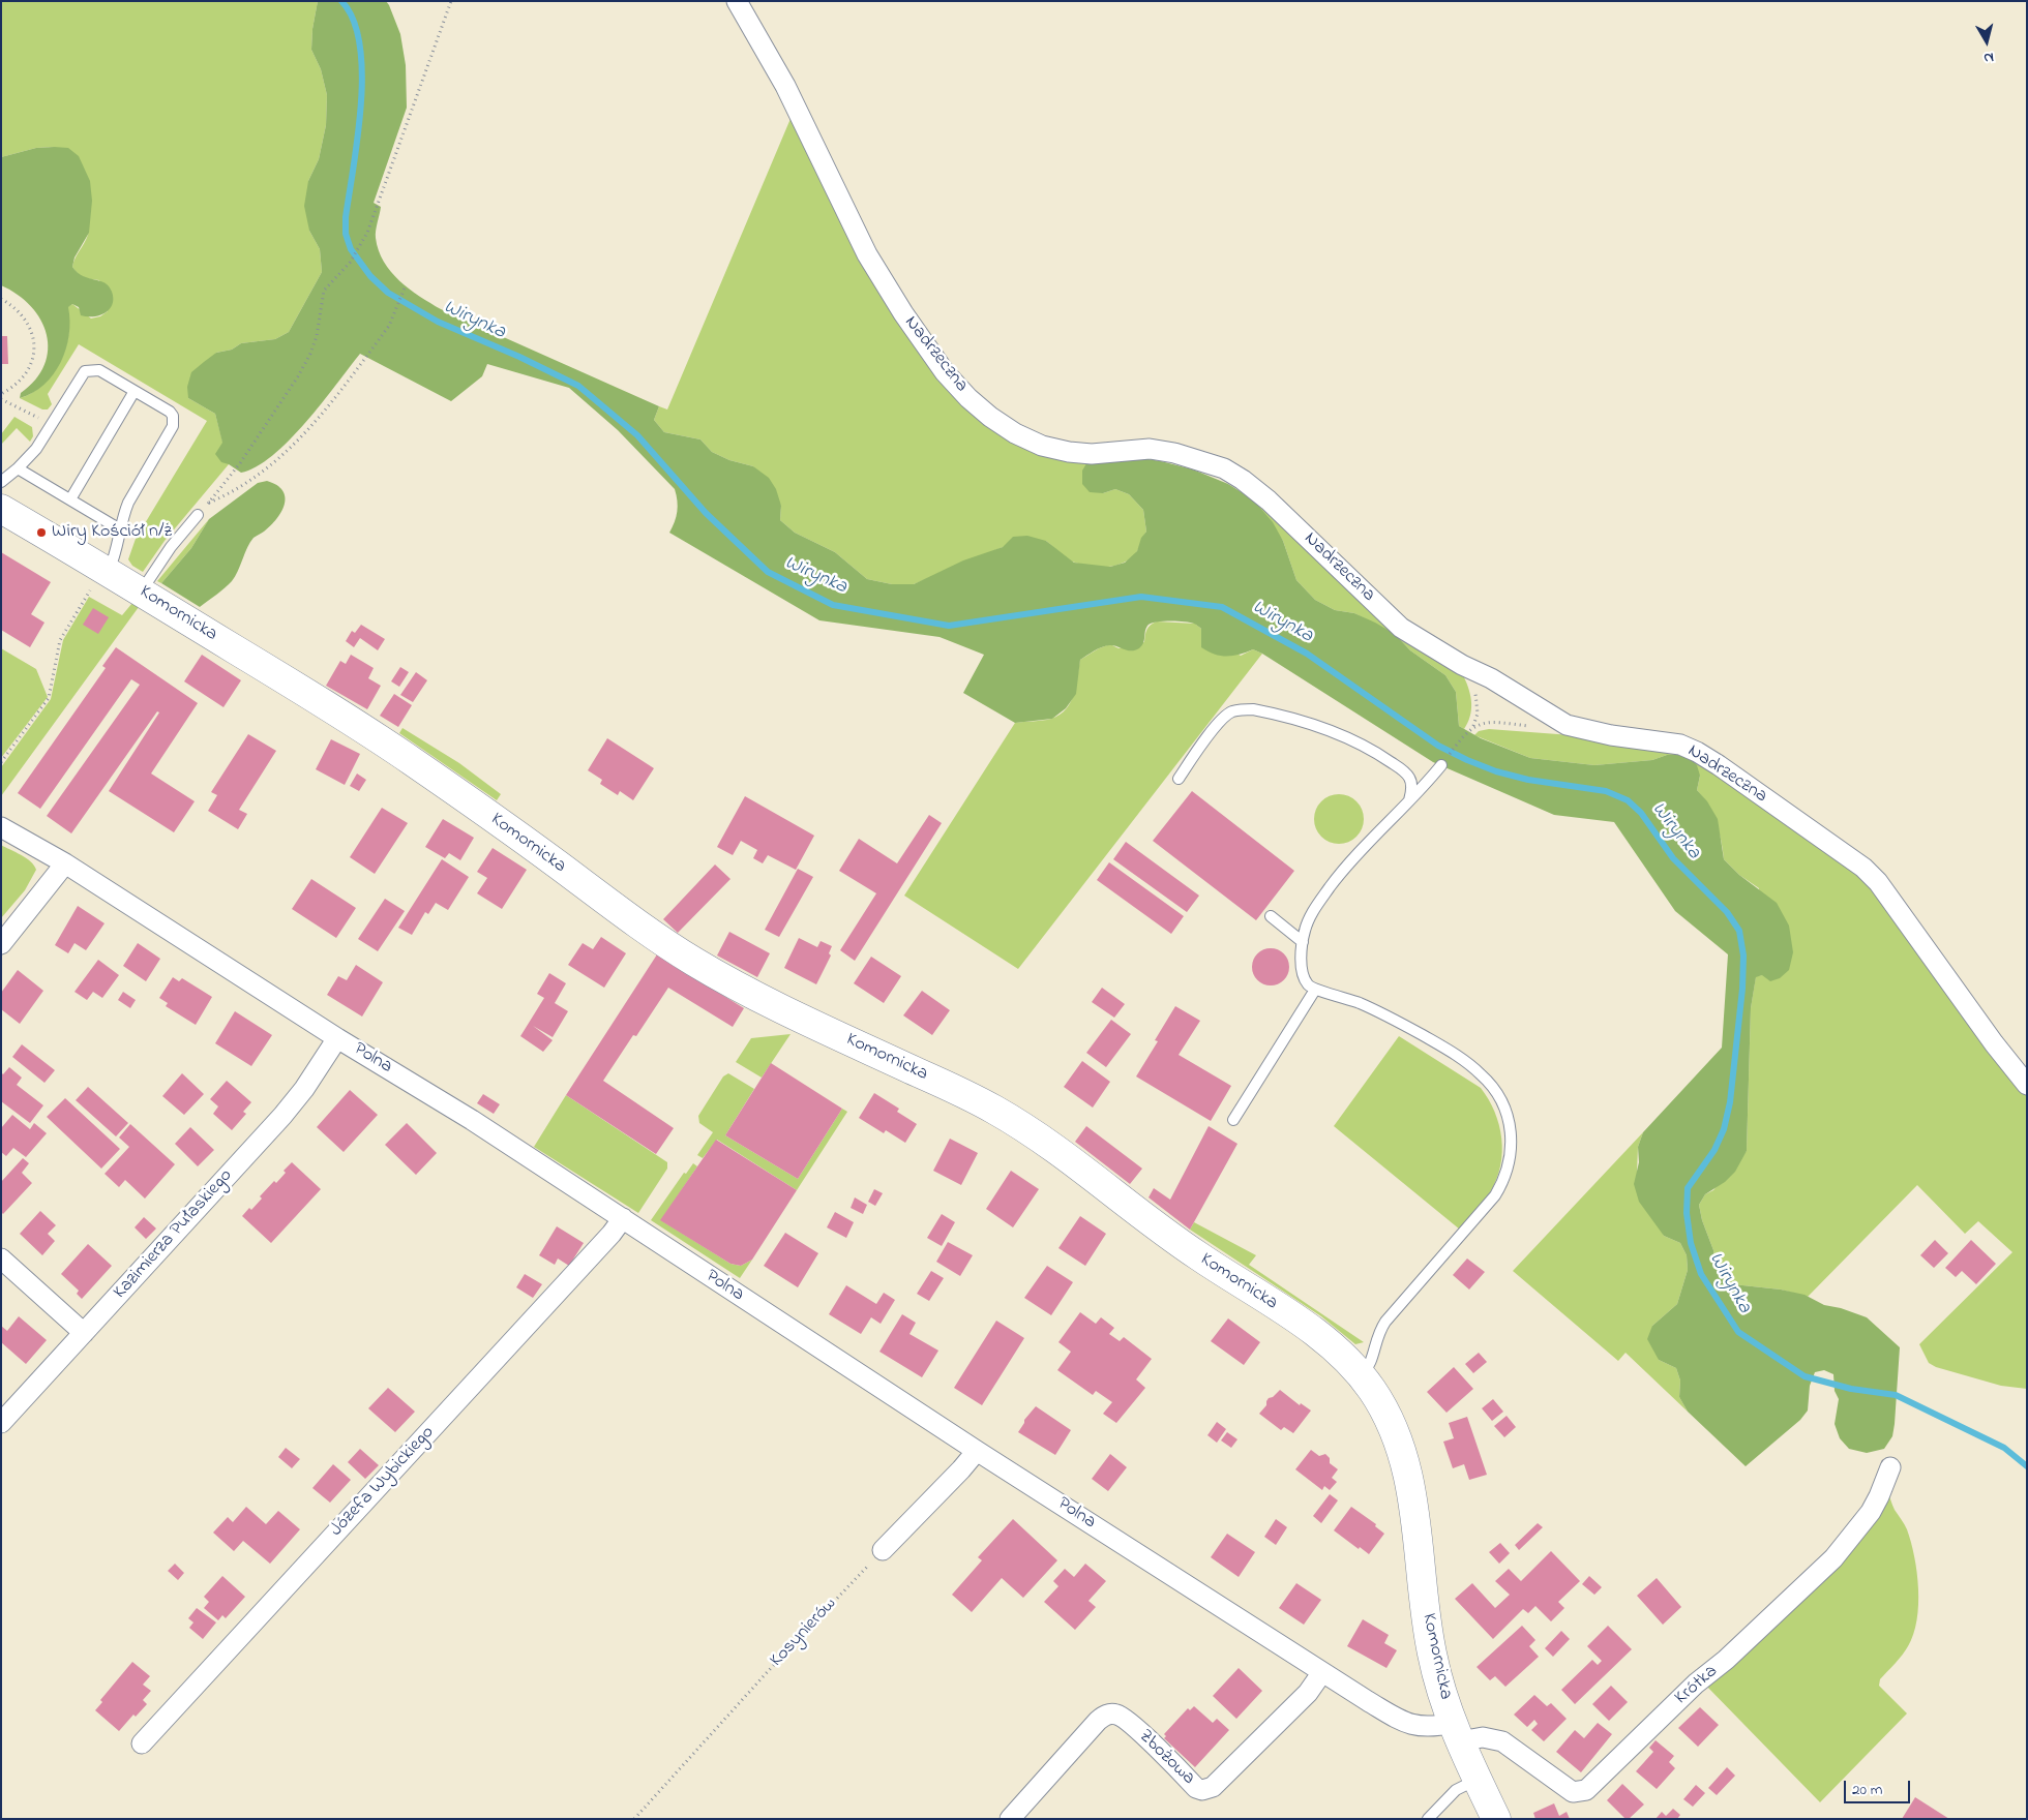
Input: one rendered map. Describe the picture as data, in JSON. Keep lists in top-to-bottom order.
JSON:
{
  "streets": {
    "street": [
      "Nadrzeczna",
      "Komornicka",
      "Polna",
      "Kazimierza Pułaskiego",
      "Józefa Wybickiego",
      "Krótka",
      "Zbożowa"
    ],
    "path": ["Kosynierów"]
  },
  "crossings": [
    ["Komornicka", "Polna"],
    ["Komornicka", "Krótka"],
    ["Polna", "Kazimierza Pułaskiego"],
    ["Polna", "Józefa Wybickiego"],
    ["Polna", "Krótka"],
    ["Polna", "Zbożowa"]
  ],
  "water": ["Wirynka"],
  "places": ["Wiry Kościół n/ż"],
  "scale_bar": "20 m",
  "north": "bottom"
}
